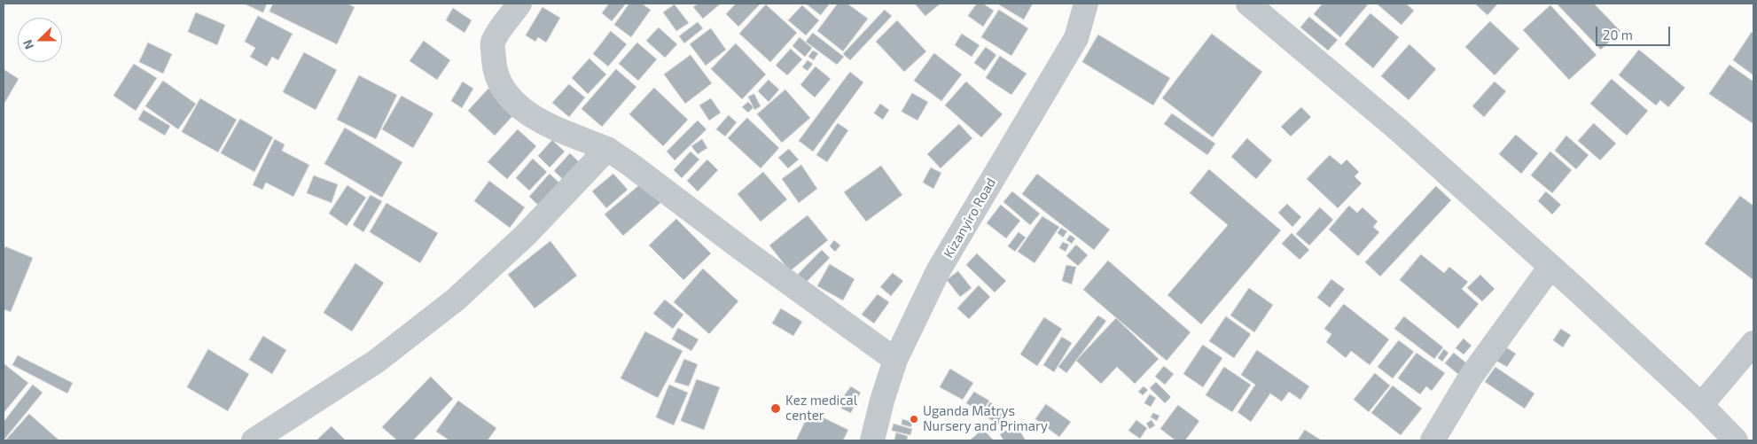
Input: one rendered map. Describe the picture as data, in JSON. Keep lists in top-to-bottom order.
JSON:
{
  "streets": {
    "street": ["Kizanyiro Road"]
  },
  "places": ["Kez medical center", "Uganda Matrys Nursery and Primary"],
  "scale_bar": "20 m",
  "north": "left"
}
